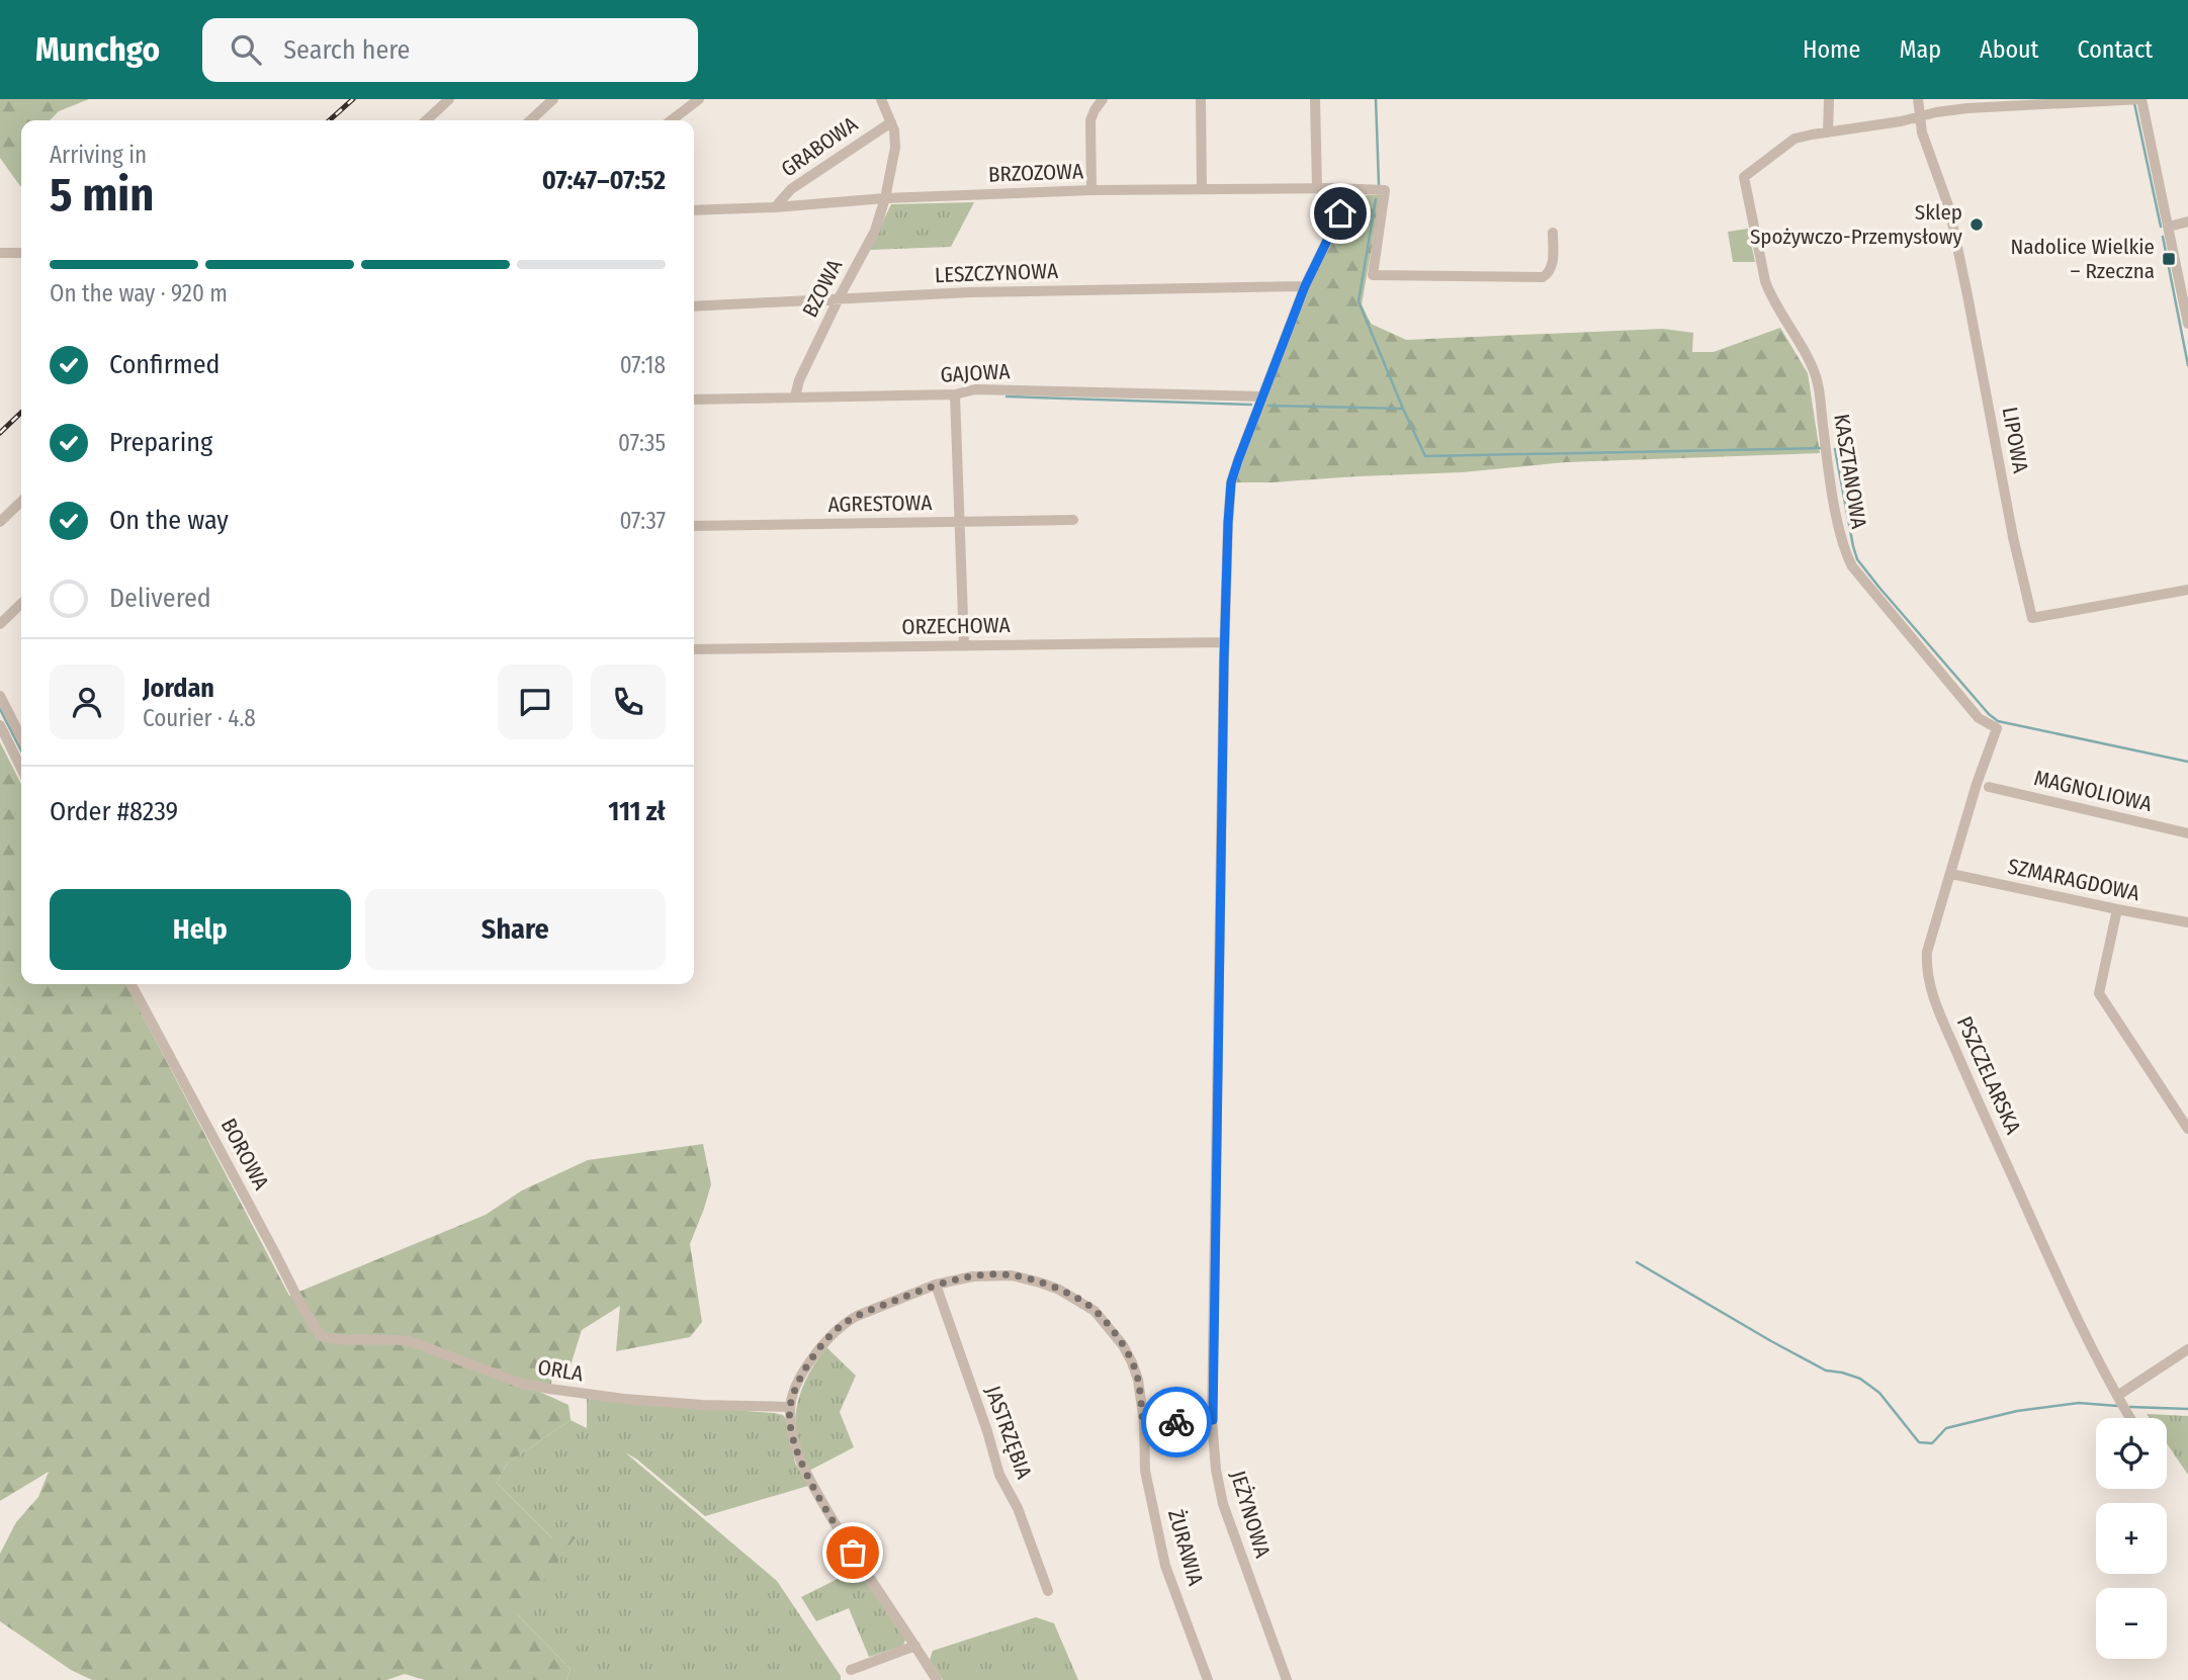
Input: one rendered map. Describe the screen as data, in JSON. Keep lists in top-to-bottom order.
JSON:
{
  "streets": {
    "street": [
      "GRABOWA",
      "BRZOZOWA",
      "LESZCZYNOWA",
      "BZOWA",
      "GAJOWA",
      "LIPOWA",
      "KASZTANOWA",
      "AGRESTOWA",
      "ORZECHOWA",
      "MAGNOLIOWA",
      "SZMARAGDOWA",
      "PSZCZELARSKA",
      "BOROWA",
      "ORLA",
      "JASTRZĘBIA",
      "JEŻYNOWA",
      "ŻURAWIA"
    ]
  },
  "crossings": [
    ["GRABOWA", "BRZOZOWA"],
    ["GRABOWA", "BZOWA"],
    ["BRZOZOWA", "BZOWA"],
    ["BRZOZOWA", "JEŻYNOWA"],
    ["LESZCZYNOWA", "BZOWA"],
    ["LESZCZYNOWA", "JEŻYNOWA"],
    ["BZOWA", "GAJOWA"],
    ["GAJOWA", "JEŻYNOWA"],
    ["KASZTANOWA", "PSZCZELARSKA"],
    ["ORZECHOWA", "JEŻYNOWA"],
    ["SZMARAGDOWA", "PSZCZELARSKA"],
    ["BOROWA", "ORLA"],
    ["ORLA", "ŻURAWIA"],
    ["JASTRZĘBIA", "ŻURAWIA"]
  ],
  "places": {
    "other": ["Sklep Spożywczo-Przemysłowy"],
    "transit": ["Nadolice Wielkie – Rzeczna"]
  },
  "page": {
    "header": "Munchgo",
    "search": "Search here",
    "nav": [
      "Home",
      "Map",
      "About",
      "Contact"
    ],
    "heading": ["5 min", "Arriving in", "07:47–07:52"],
    "panel": [
      "Jordan",
      "Courier · 4.8",
      "Order #8239",
      "111 zł"
    ],
    "bar": "On the way · 920 m",
    "list": [
      ["Confirmed", "07:18"],
      ["Preparing", "07:35"],
      ["On the way", "07:37"],
      "Delivered"
    ],
    "buttons": ["Help", "Share"],
    "map_buttons": ["+", "−"]
  }
}
